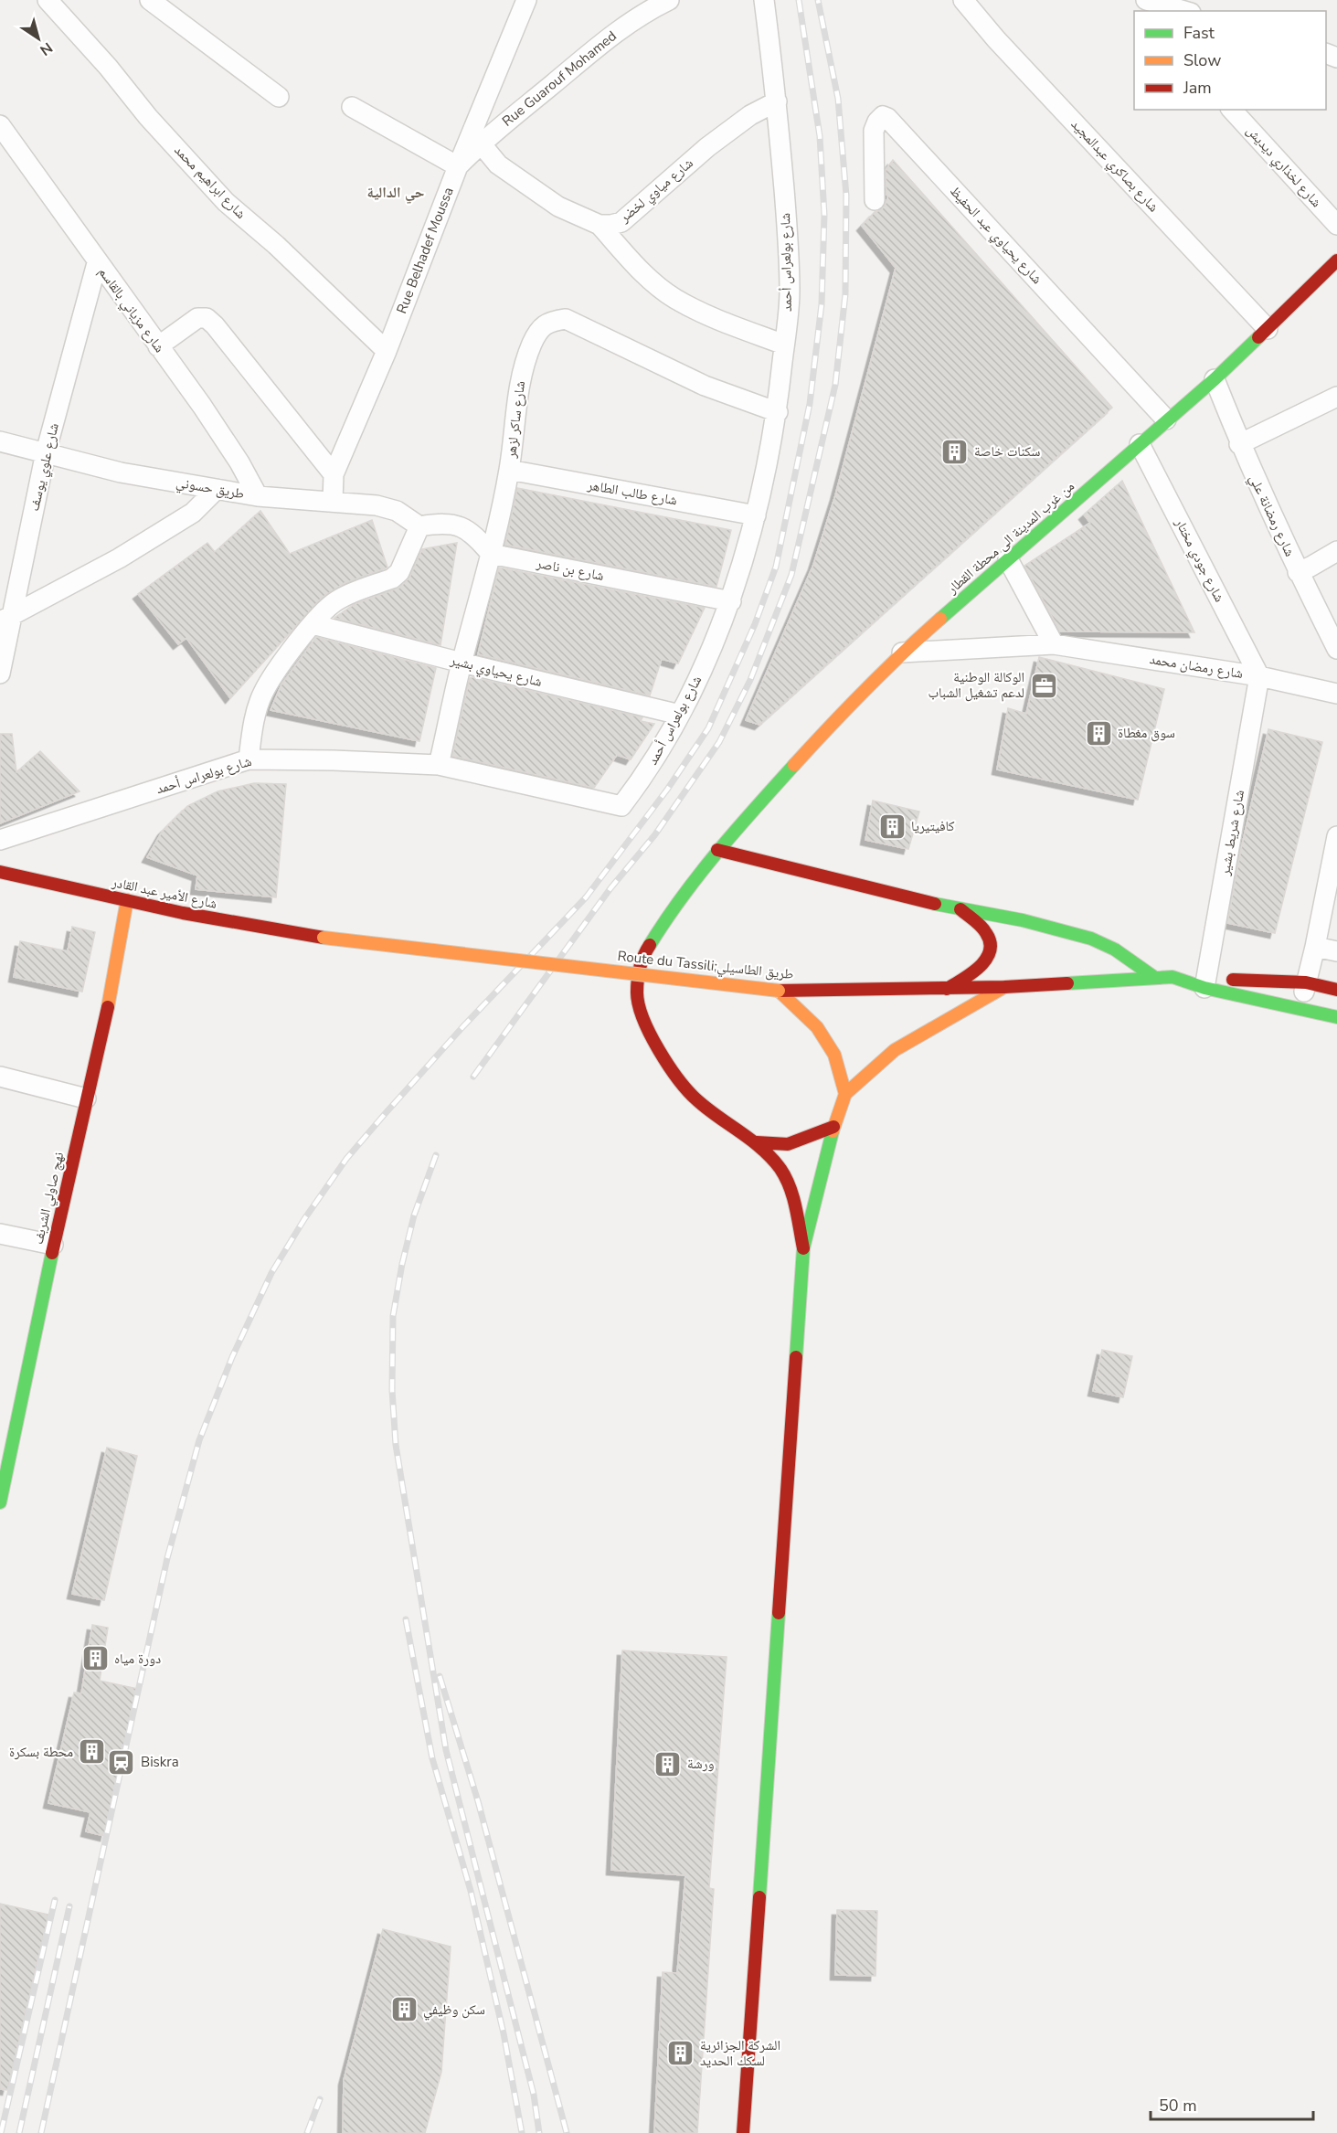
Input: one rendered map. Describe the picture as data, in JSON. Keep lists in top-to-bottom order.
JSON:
{
  "streets": {
    "street": [
      "Rue Guarouf Mohamed",
      "شارع بصاكري عبدالمجيد",
      "شارع لخذاري ديديش",
      "شارع ابراهيم محمد",
      "شارع مياوي لخضر",
      "شارع يحياوي عبد الحفيظ",
      "Rue Belhadef Moussa",
      "شارع بولعراس أحمد",
      "شارع مزياني بالقاسم",
      "شارع ساكر لزهر",
      "شارع علوي يوسف",
      "طريق حسوني",
      "شارع طالب الطاهر",
      "شارع رمضانة علي",
      "من غرب المدينة الى محطة القطار",
      "شارع جودي مختار",
      "شارع بن ناصر",
      "شارع رمضان محمد",
      "شارع يحياوي بشير",
      "شارع شريط بشير",
      "شارع الأمير عبد القادر",
      "Route du Tassili;طريق الطاسيلي",
      "نهج صاولي الشربف"
    ]
  },
  "crossings": [
    ["Rue Guarouf Mohamed", "شارع مياوي لخضر"],
    ["Rue Guarouf Mohamed", "Rue Belhadef Moussa"],
    ["شارع بصاكري عبدالمجيد", "من غرب المدينة الى محطة القطار"],
    ["شارع ابراهيم محمد", "Rue Belhadef Moussa"],
    ["شارع مياوي لخضر", "شارع بولعراس أحمد"],
    ["شارع يحياوي عبد الحفيظ", "من غرب المدينة الى محطة القطار"],
    ["Rue Belhadef Moussa", "طريق حسوني"],
    ["شارع بولعراس أحمد", "شارع ساكر لزهر"],
    ["شارع بولعراس أحمد", "شارع طالب الطاهر"],
    ["شارع بولعراس أحمد", "شارع بن ناصر"],
    ["شارع بولعراس أحمد", "شارع يحياوي بشير"],
    ["شارع مزياني بالقاسم", "شارع علوي يوسف"],
    ["شارع مزياني بالقاسم", "طريق حسوني"],
    ["شارع ساكر لزهر", "شارع طالب الطاهر"],
    ["شارع ساكر لزهر", "شارع بن ناصر"],
    ["شارع ساكر لزهر", "شارع يحياوي بشير"],
    ["شارع علوي يوسف", "طريق حسوني"],
    ["شارع رمضانة علي", "من غرب المدينة الى محطة القطار"],
    ["من غرب المدينة الى محطة القطار", "شارع جودي مختار"],
    ["من غرب المدينة الى محطة القطار", "شارع رمضان محمد"],
    ["شارع جودي مختار", "شارع رمضان محمد"],
    ["شارع جودي مختار", "شارع شريط بشير"],
    ["شارع رمضان محمد", "شارع شريط بشير"],
    ["شارع شريط بشير", "Route du Tassili;طريق الطاسيلي"],
    ["شارع الأمير عبد القادر", "Route du Tassili;طريق الطاسيلي"],
    ["شارع الأمير عبد القادر", "نهج صاولي الشربف"]
  ],
  "districts": ["حي الدالية"],
  "places": {
    "building": [
      "سكنات خاصة",
      "سوق مغطاة",
      "كافيتيريا",
      "دورة مياه",
      "محطة بسكرة",
      "ورشة",
      "سكن وظيفي",
      "الشركة الجزائرية لسكك الحديد"
    ],
    "office": ["الوكالة الوطنية لدعم تشغيل الشباب"],
    "station": ["Biskra"]
  },
  "legend": ["Fast", "Slow", "Jam"],
  "scale_bar": "50 m",
  "north": "bottom right"
}
